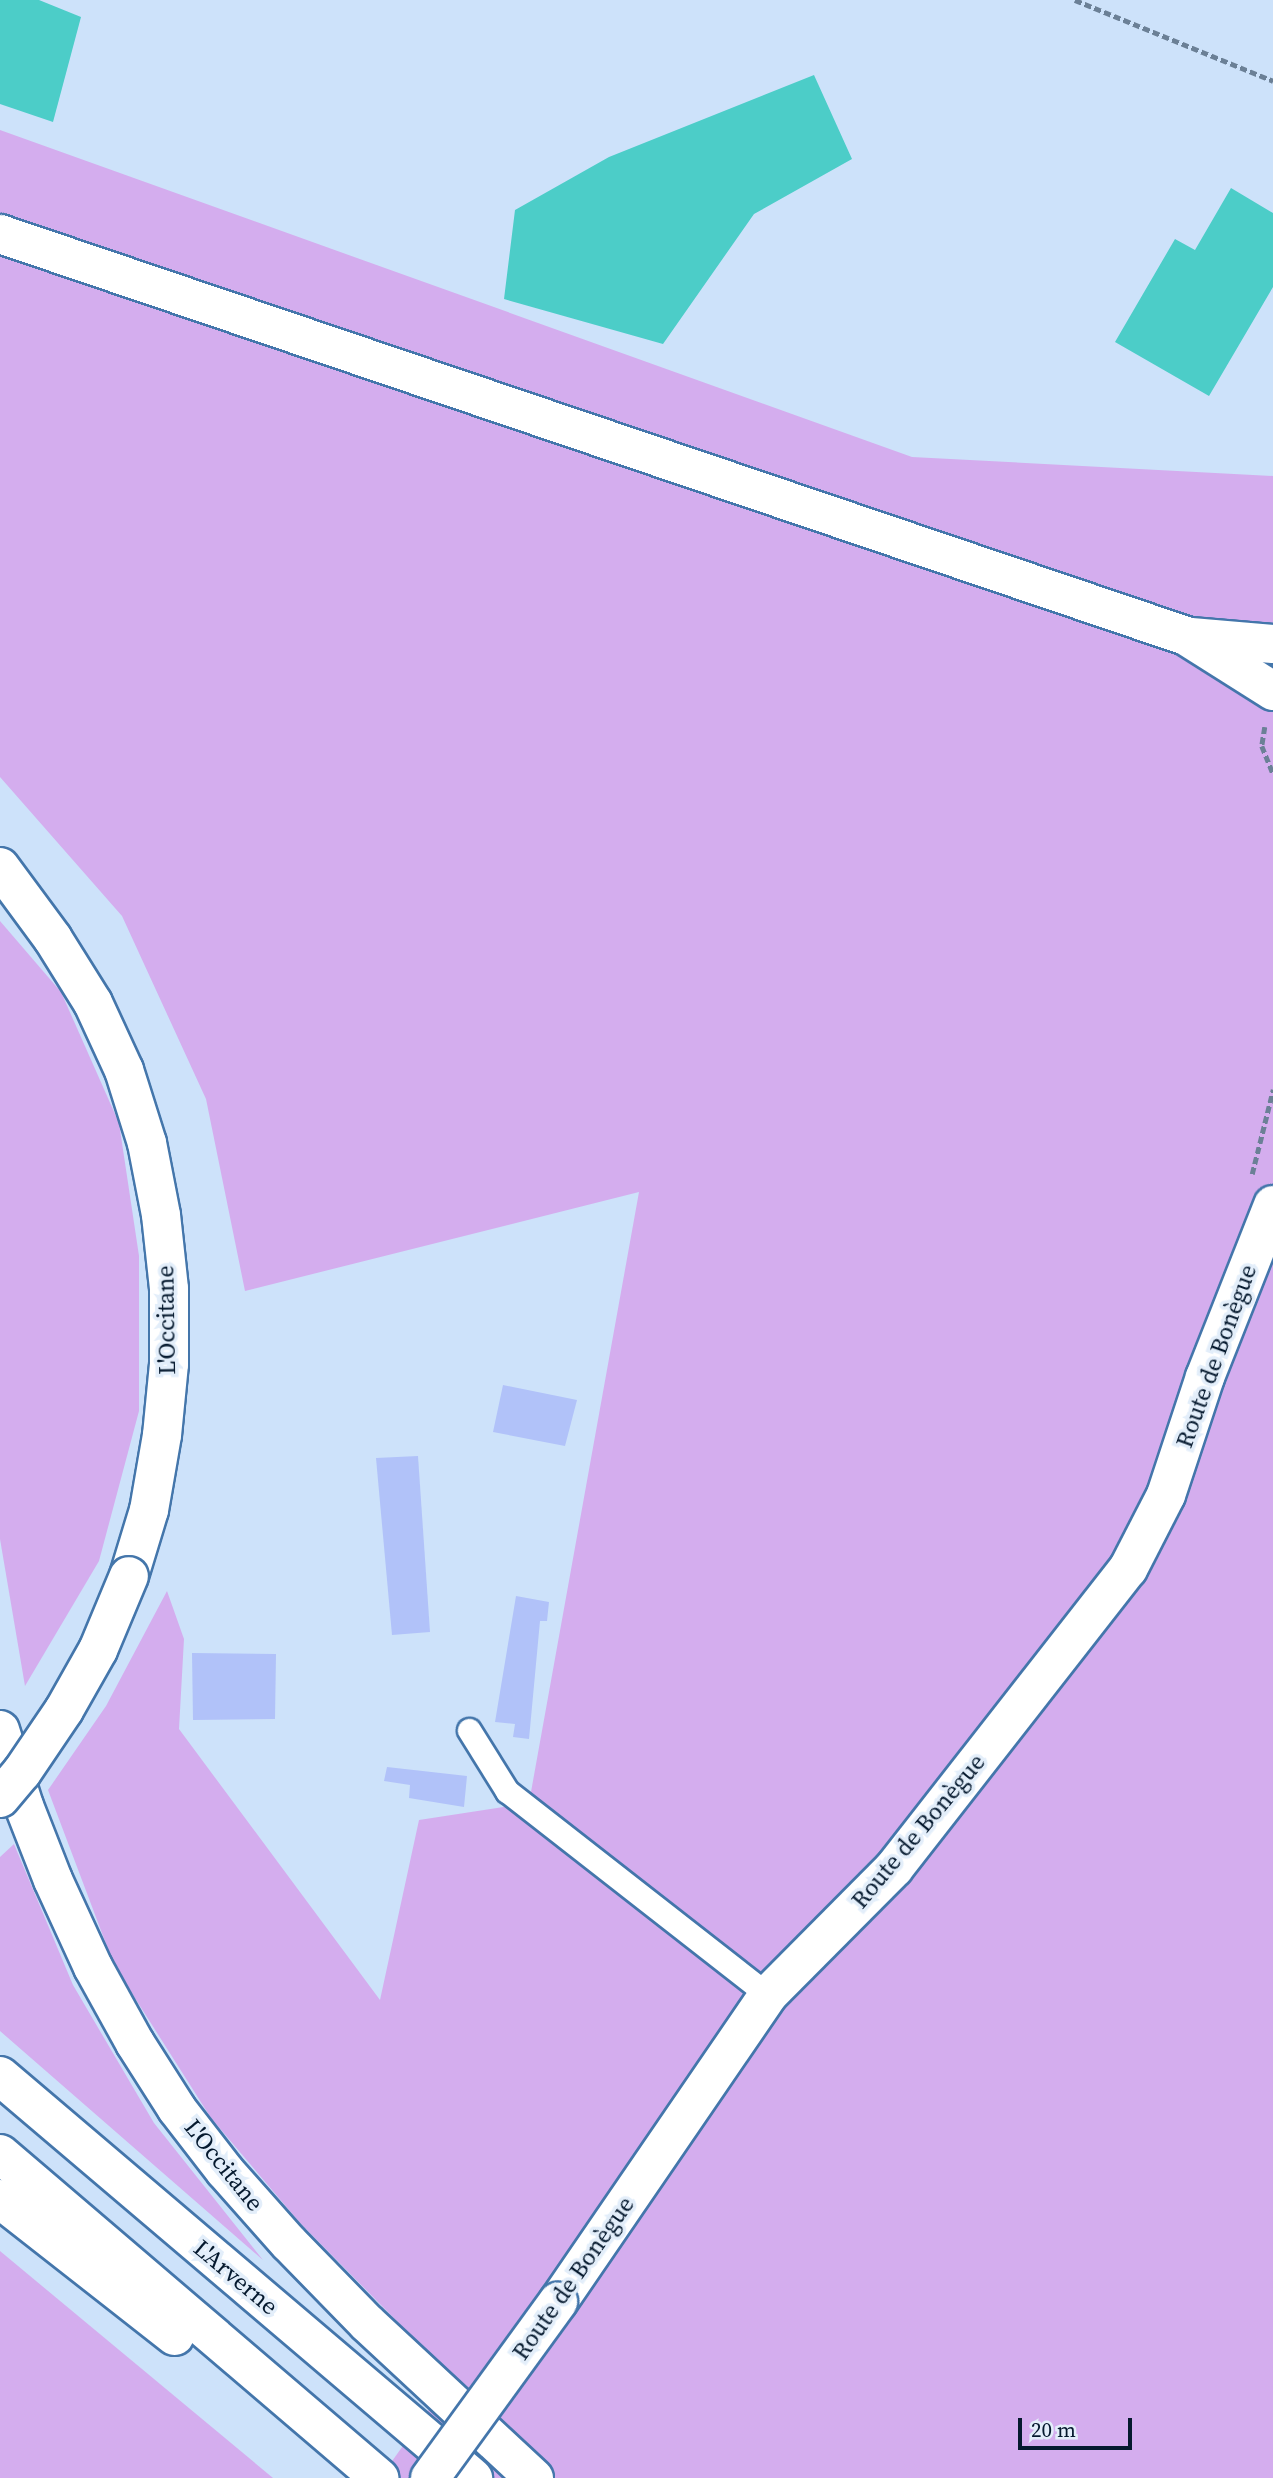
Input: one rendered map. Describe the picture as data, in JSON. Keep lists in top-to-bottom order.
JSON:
{
  "streets": {
    "main road": ["L'Occitane", "Route de Bonègue", "L'Arverne"]
  },
  "scale_bar": "20 m"
}
